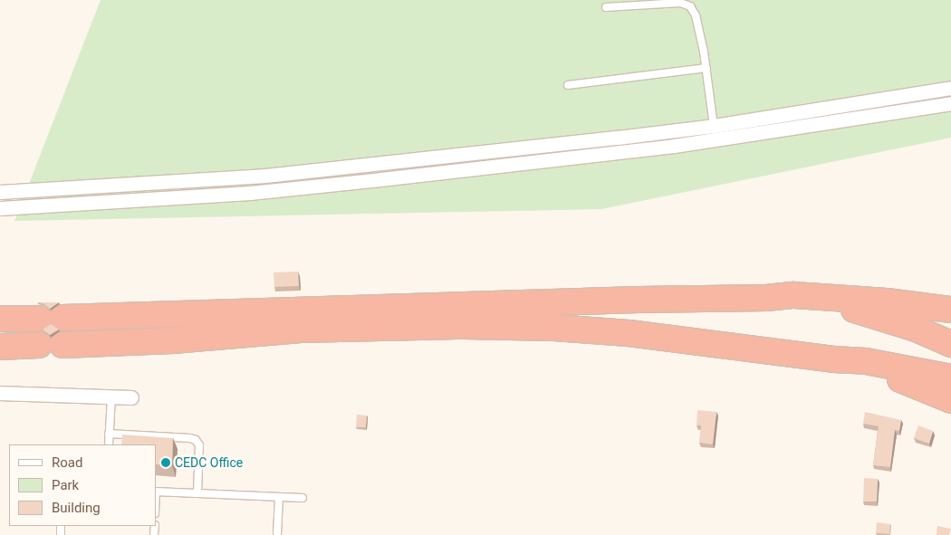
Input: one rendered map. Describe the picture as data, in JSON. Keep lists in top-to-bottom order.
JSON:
{
  "places": ["CEDC Office"],
  "legend": ["Road", "Park", "Building"]
}
